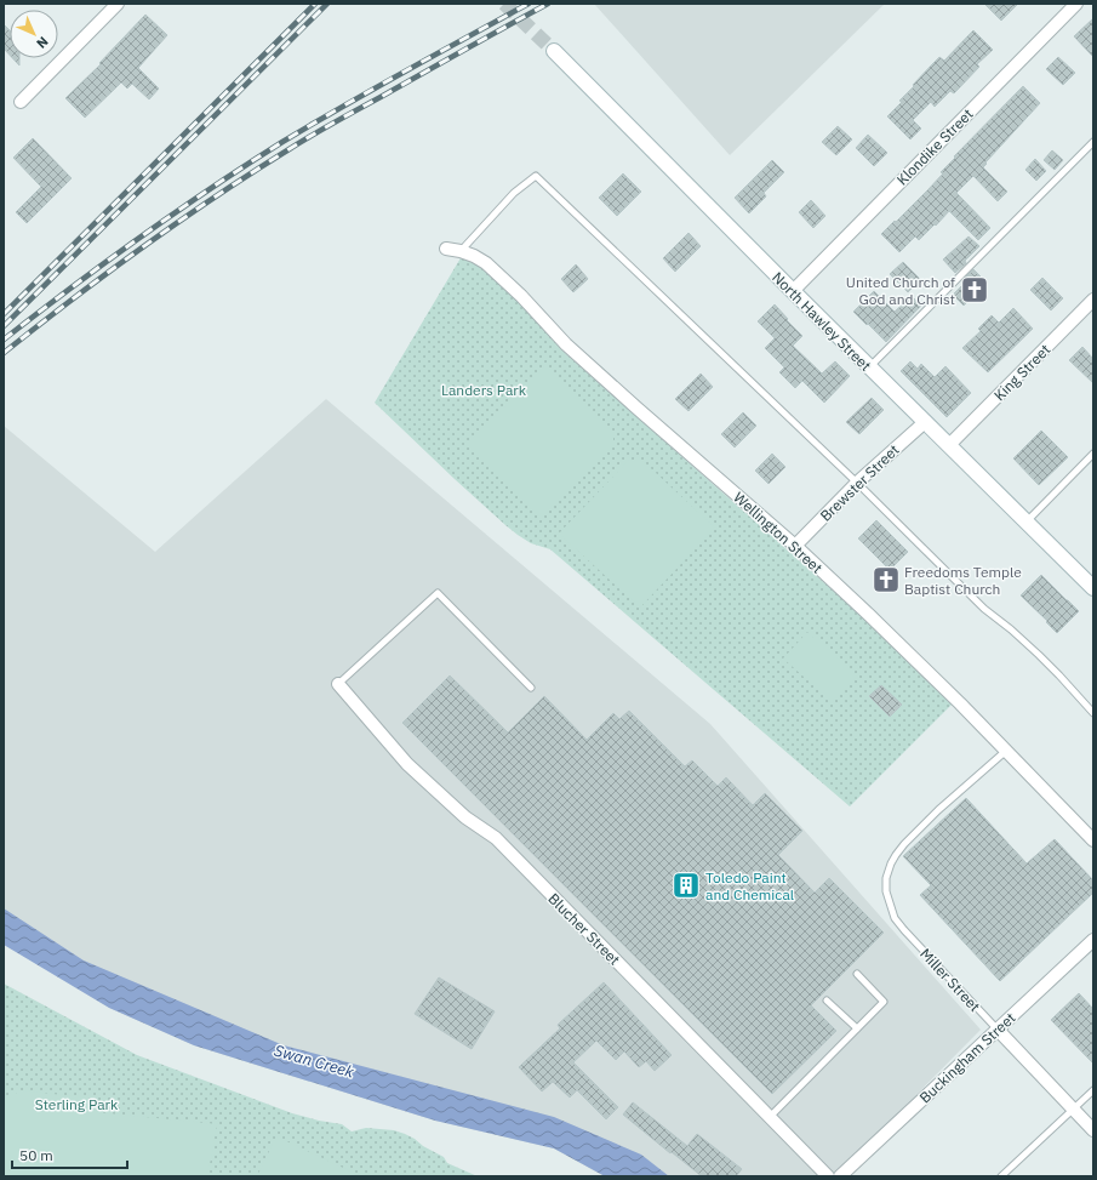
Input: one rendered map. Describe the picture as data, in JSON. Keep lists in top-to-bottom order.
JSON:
{
  "streets": {
    "street": [
      "Klondike Street",
      "North Hawley Street",
      "King Street",
      "Brewster Street",
      "Wellington Street",
      "Blucher Street",
      "Buckingham Street"
    ],
    "lane": ["Miller Street"]
  },
  "crossings": [
    ["Klondike Street", "North Hawley Street"],
    ["North Hawley Street", "King Street"],
    ["North Hawley Street", "Brewster Street"],
    ["Brewster Street", "Wellington Street"],
    ["Wellington Street", "Miller Street"],
    ["Miller Street", "Buckingham Street"]
  ],
  "water": ["Swan Creek"],
  "parks": ["Landers Park", "Sterling Park"],
  "places": {
    "church": ["United Church of God and Christ", "Freedoms Temple Baptist Church"],
    "building": ["Toledo Paint and Chemical"]
  },
  "scale_bar": "50 m",
  "north": "bottom right"
}
